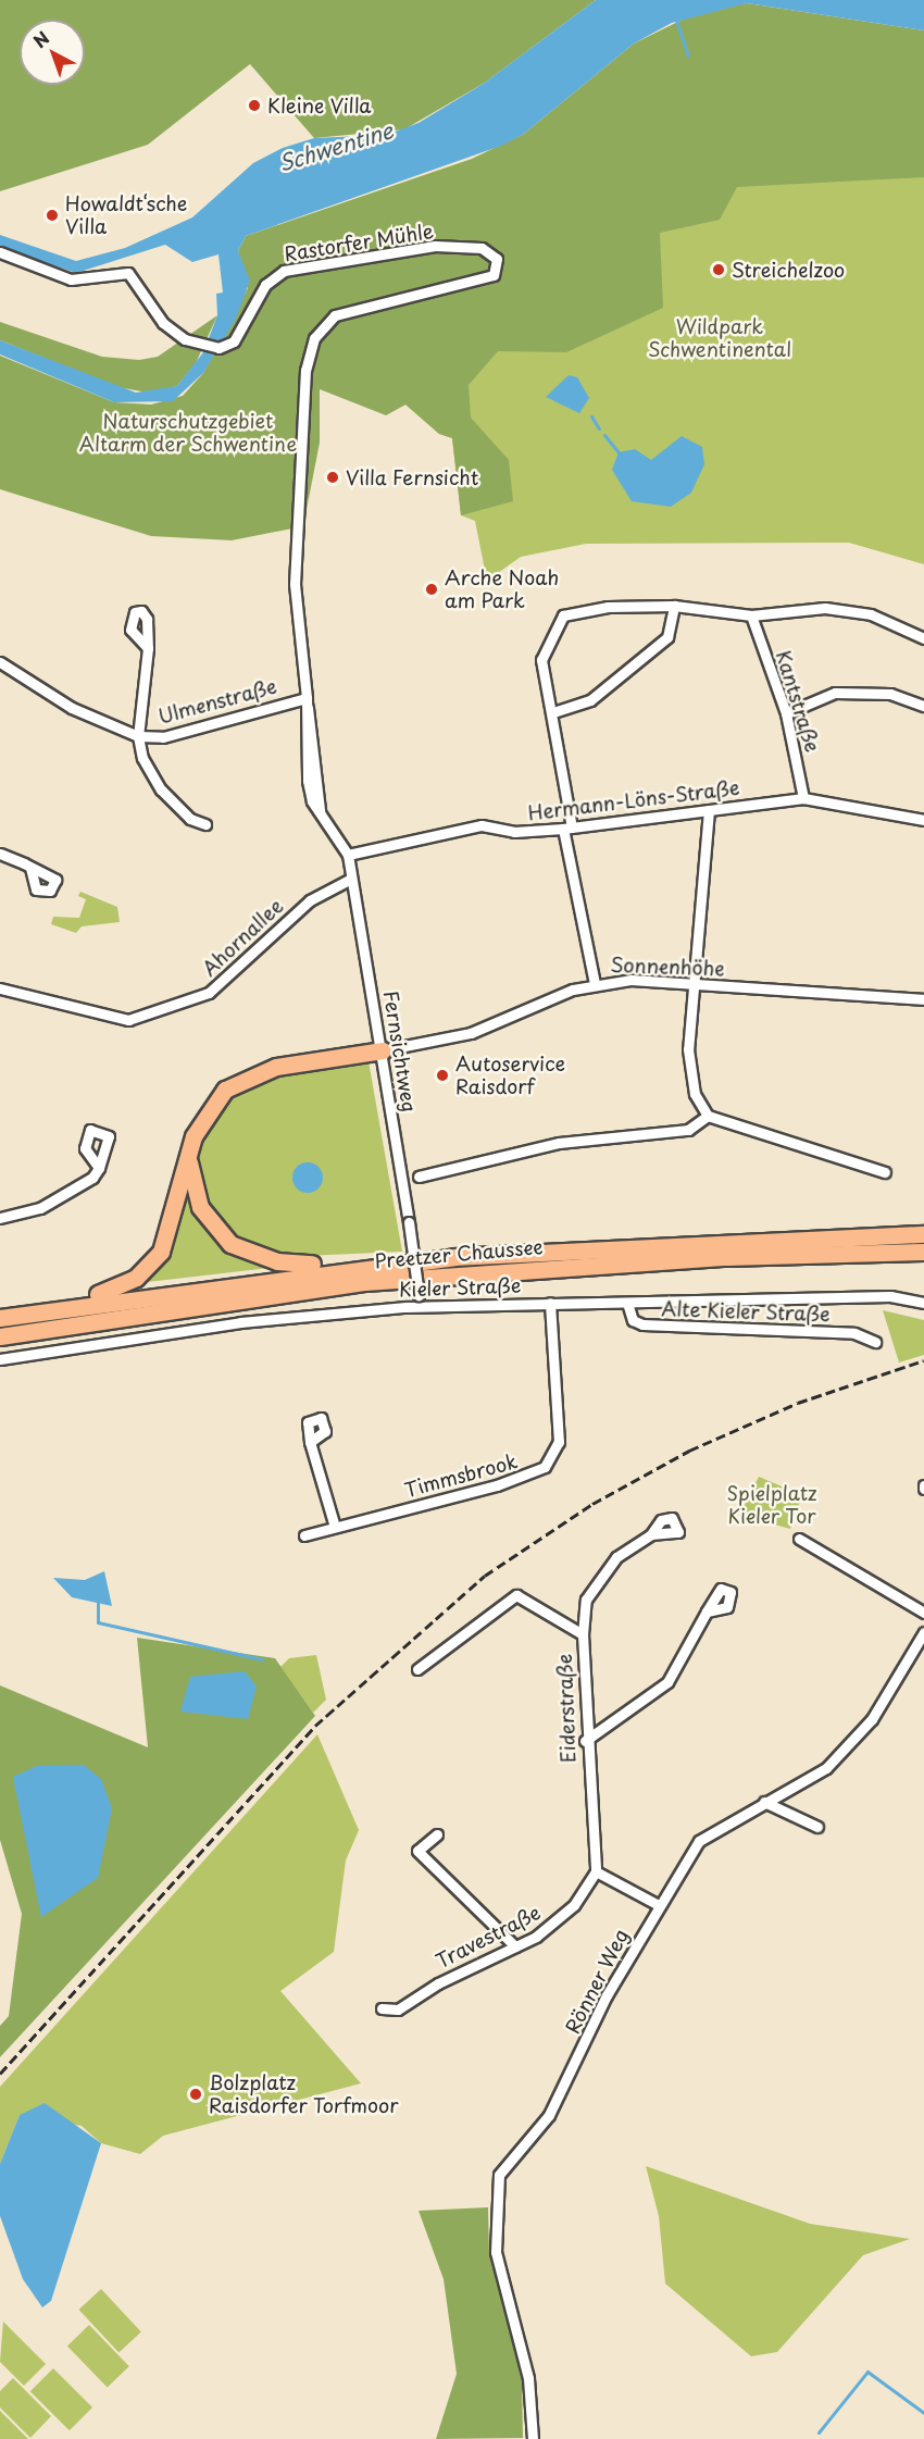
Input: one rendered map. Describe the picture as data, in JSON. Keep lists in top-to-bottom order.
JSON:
{
  "streets": {
    "highway": ["Preetzer Chaussee"],
    "street": [
      "Rastorfer Mühle",
      "Ulmenstraße",
      "Kantstraße",
      "Hermann-Löns-Straße",
      "Ahornallee",
      "Sonnenhöhe",
      "Fernsichtweg",
      "Kieler Straße",
      "Alte Kieler Straße",
      "Timmsbrook",
      "Eiderstraße",
      "Travestraße",
      "Rönner Weg"
    ]
  },
  "crossings": [
    ["Rastorfer Mühle", "Fernsichtweg"],
    ["Ulmenstraße", "Fernsichtweg"],
    ["Kantstraße", "Hermann-Löns-Straße"],
    ["Hermann-Löns-Straße", "Fernsichtweg"],
    ["Ahornallee", "Fernsichtweg"],
    ["Sonnenhöhe", "Fernsichtweg"],
    ["Fernsichtweg", "Kieler Straße"],
    ["Kieler Straße", "Alte Kieler Straße"],
    ["Kieler Straße", "Timmsbrook"],
    ["Eiderstraße", "Travestraße"]
  ],
  "water": ["Schwentine"],
  "parks": ["Wildpark Schwentinental", "Naturschutzgebiet Altarm der Schwentine", "Spielplatz Kieler Tor"],
  "places": [
    "Kleine Villa",
    "Howaldt‘sche Villa",
    "Streichelzoo",
    "Villa Fernsicht",
    "Arche Noah am Park",
    "Autoservice Raisdorf",
    "Bolzplatz Raisdorfer Torfmoor"
  ],
  "north": "top left"
}
